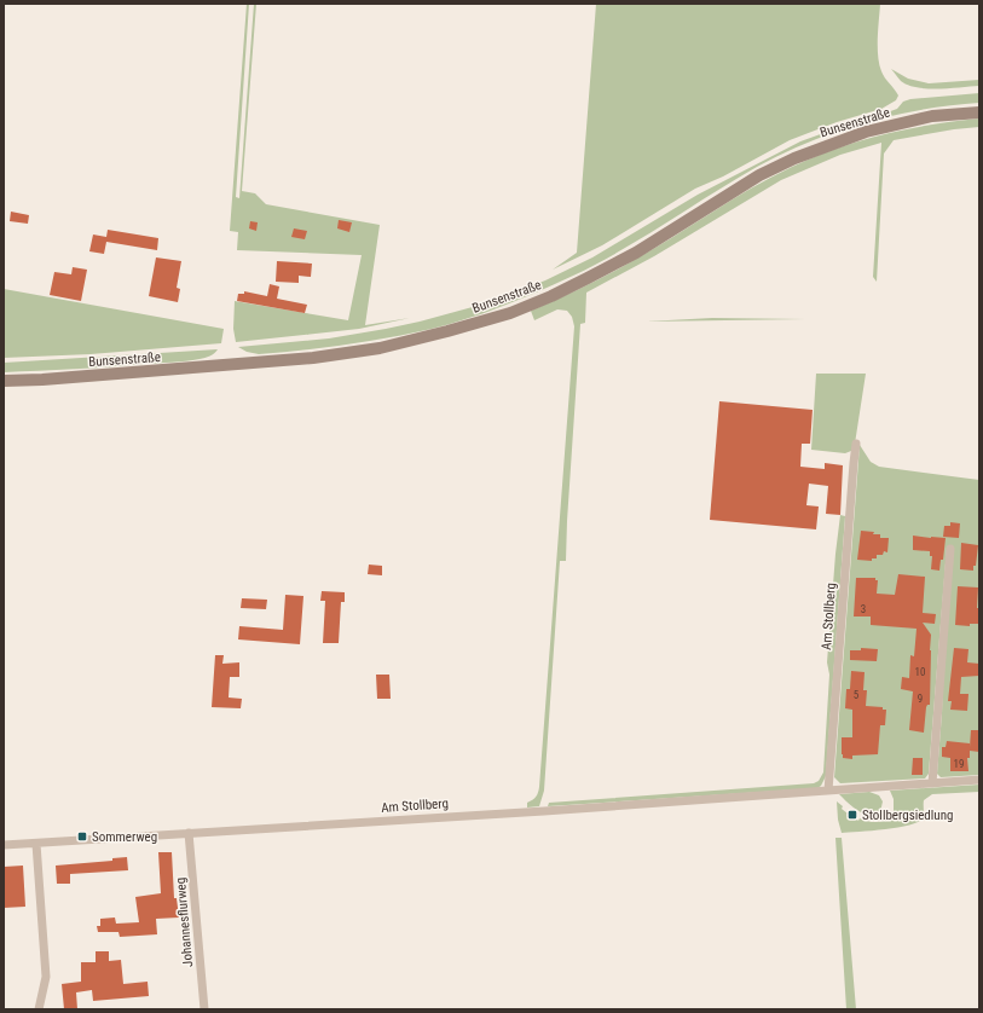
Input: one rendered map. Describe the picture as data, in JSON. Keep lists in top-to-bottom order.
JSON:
{
  "streets": {
    "main road": ["Bunsenstraße"],
    "street": ["Am Stollberg", "Johannesflurweg"]
  },
  "crossings": [
    ["Am Stollberg", "Johannesflurweg"]
  ],
  "places": {
    "transit": ["Stollbergsiedlung", "Sommerweg"]
  },
  "house_numbers": [
    "3",
    "10",
    "5",
    "9",
    "19"
  ]
}
